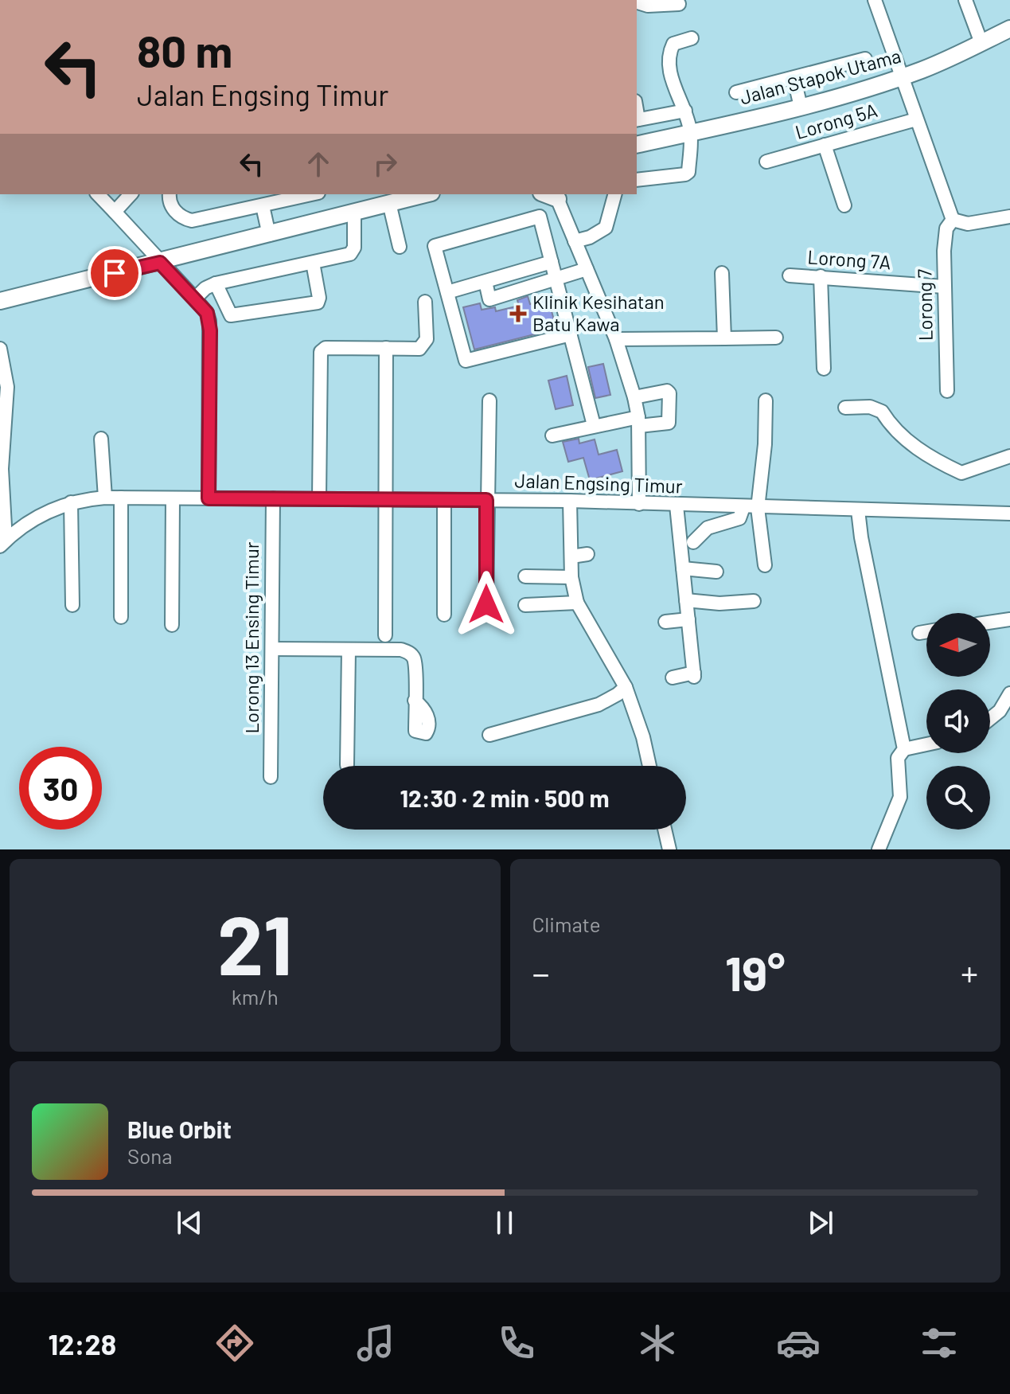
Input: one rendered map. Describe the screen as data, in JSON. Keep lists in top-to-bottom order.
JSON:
{
  "streets": {
    "main road": ["Jalan Stapok Utama"],
    "street": [
      "Lorong 5A",
      "Lorong 7A",
      "Lorong 7",
      "Jalan Engsing Timur",
      "Lorong 13 Ensing Timur"
    ]
  },
  "crossings": [
    ["Lorong 7A", "Lorong 7"],
    ["Jalan Engsing Timur", "Lorong 13 Ensing Timur"]
  ],
  "places": {
    "health": ["Klinik Kesihatan Batu Kawa"]
  },
  "north": "left",
  "page": {
    "turn": ["80 m", "Jalan Engsing Timur"],
    "limit": "30",
    "trip": "12:30 · 2 min · 500 m",
    "tile": [
      ["21", "km/h"],
      "Climate"
    ],
    "heat": ["−", "19°", "+"],
    "song": ["Blue Orbit", "Sona"],
    "tabs": "12:28"
  }
}
